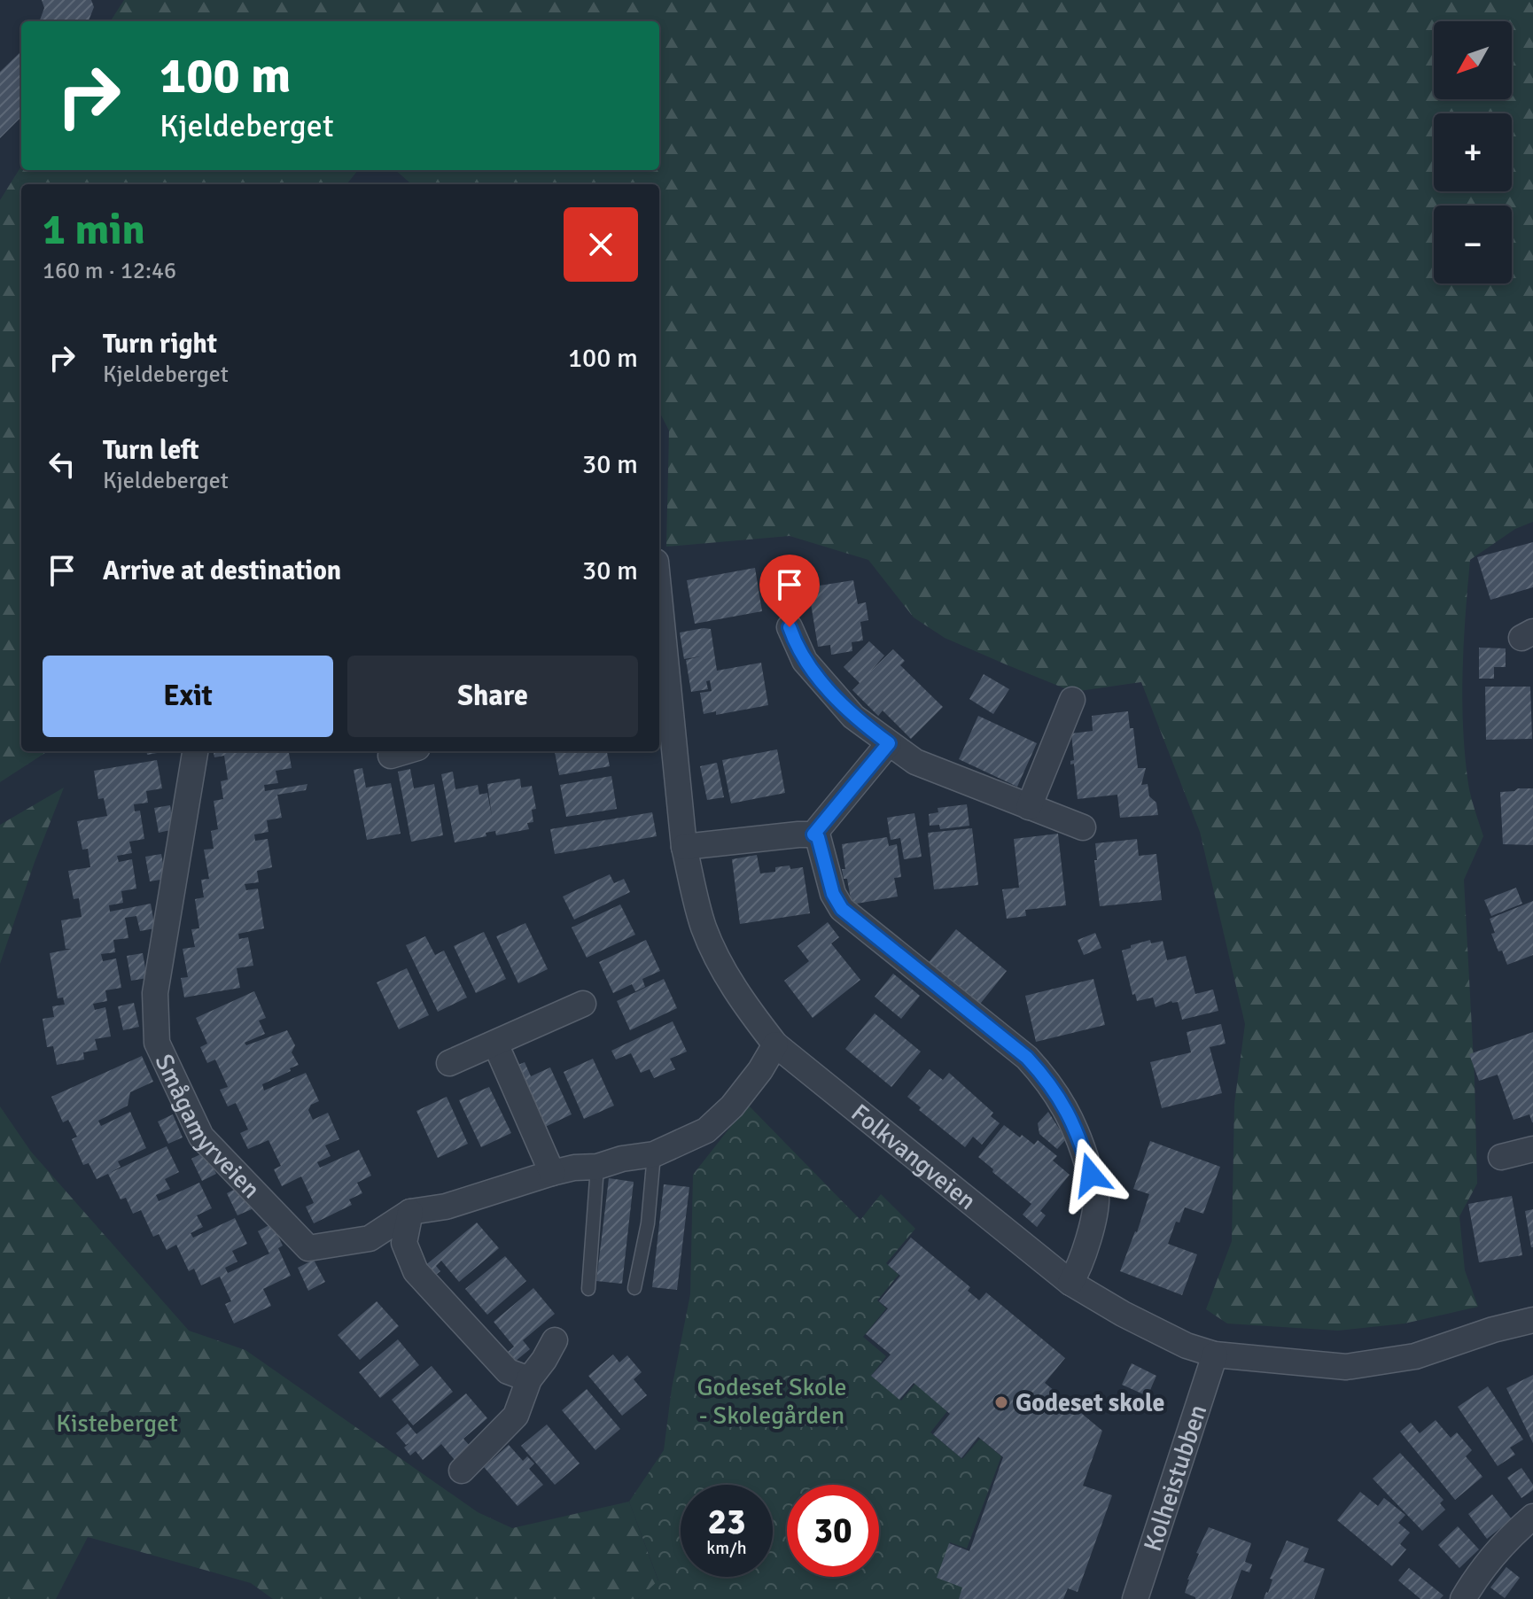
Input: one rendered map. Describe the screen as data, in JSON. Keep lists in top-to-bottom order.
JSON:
{
  "streets": {
    "street": ["Smågamyrveien", "Folkvangveien", "Kolheistubben"]
  },
  "crossings": [
    ["Smågamyrveien", "Folkvangveien"],
    ["Folkvangveien", "Kolheistubben"]
  ],
  "parks": ["Godeset Skole - Skolegården", "Kisteberget"],
  "places": ["Godeset skole"],
  "north": "bottom left",
  "page": {
    "map_buttons": ["+", "−"],
    "turn": ["100 m", "Kjeldeberget"],
    "heading": ["1 min", "160 m · 12:46"],
    "list": [
      {
        "name": "Turn right",
        "note": "Kjeldeberget",
        "value": "100 m"
      },
      {
        "name": "Turn left",
        "note": "Kjeldeberget",
        "value": "30 m"
      },
      {
        "name": "Arrive at destination",
        "value": "30 m"
      }
    ],
    "buttons": ["Exit", "Share"],
    "speed": "23 km/h",
    "limit": "30"
  }
}
